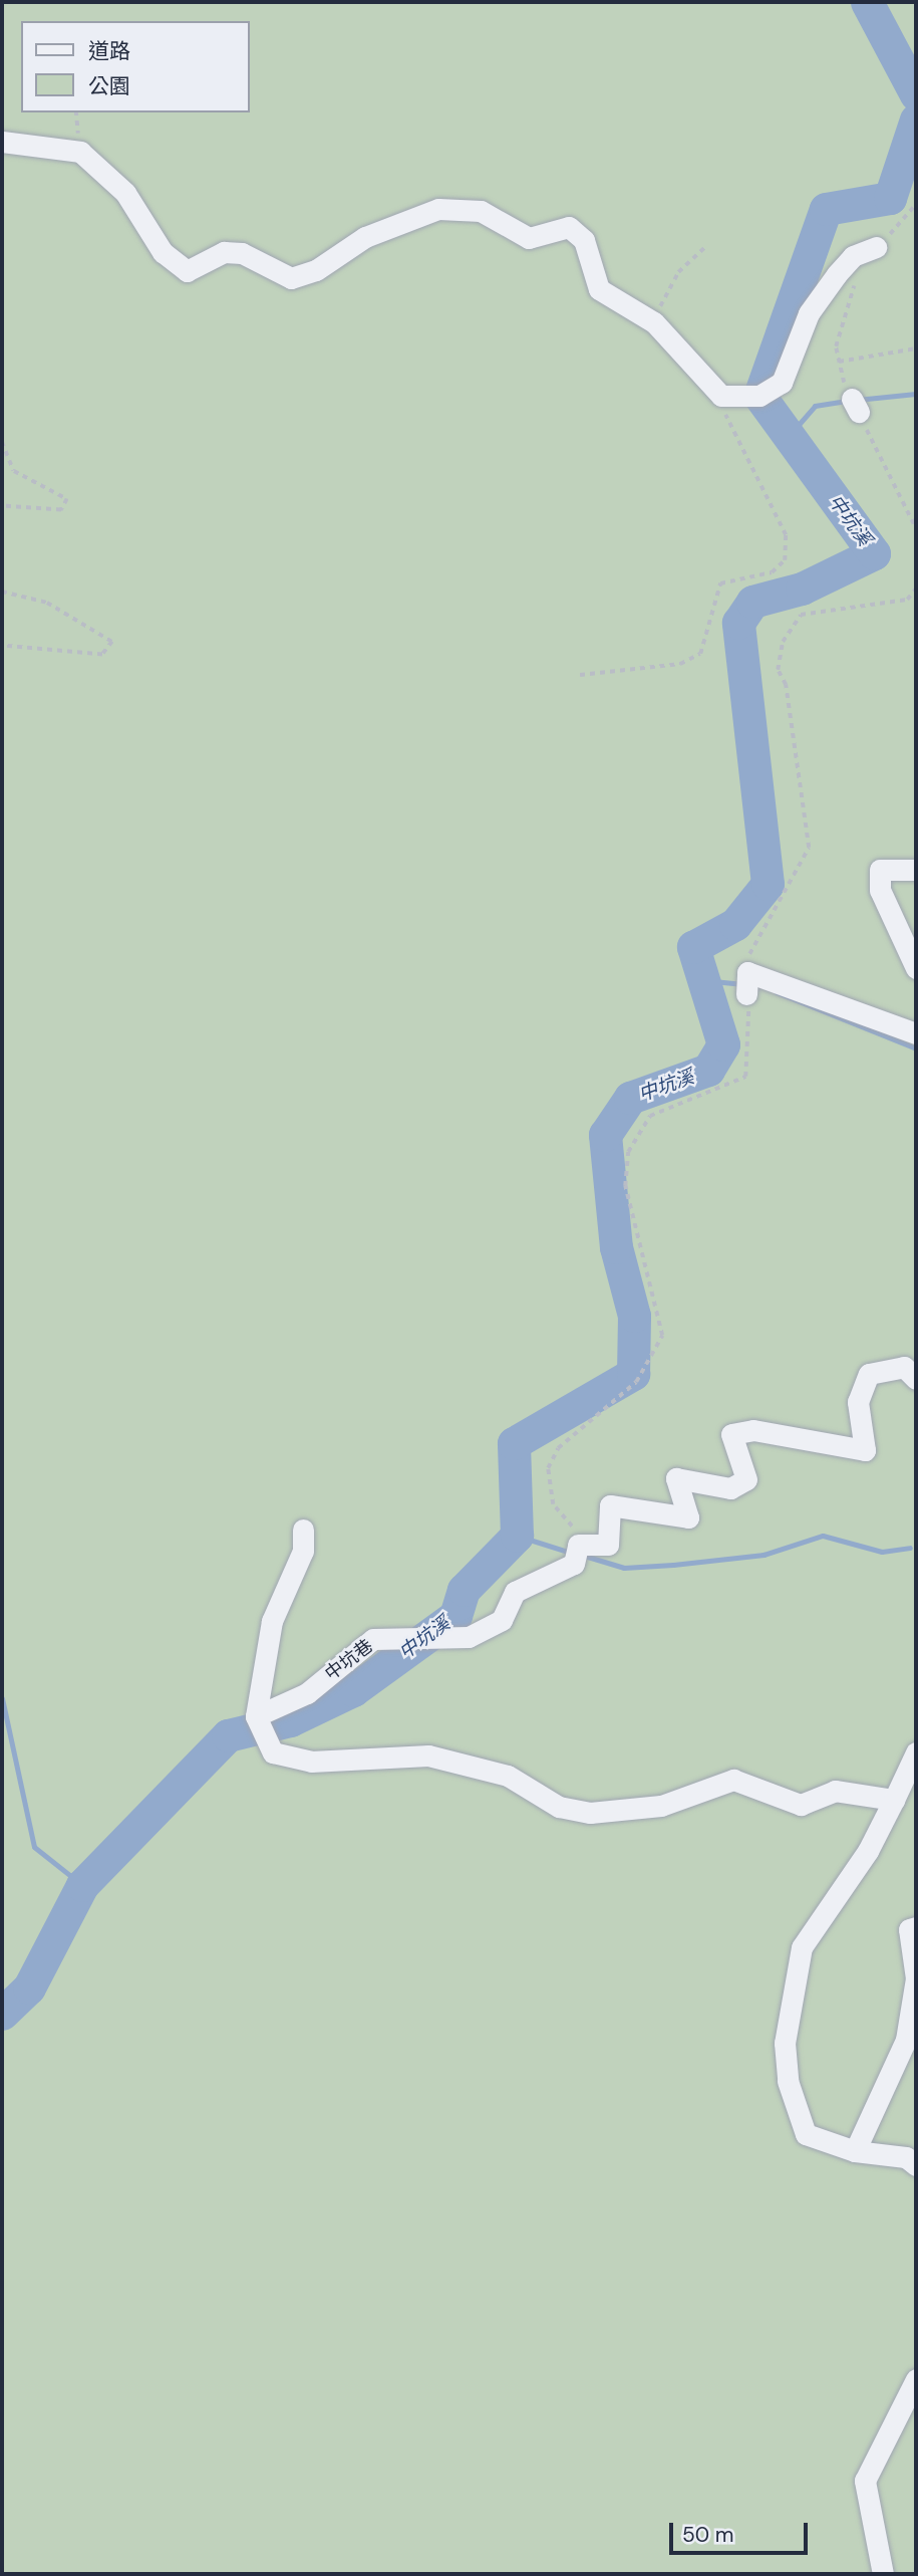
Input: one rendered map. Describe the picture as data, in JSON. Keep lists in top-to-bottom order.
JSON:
{
  "streets": {
    "street": ["中坑巷"]
  },
  "water": ["中坑溪"],
  "legend": ["道路", "公園"],
  "scale_bar": "50 m"
}
